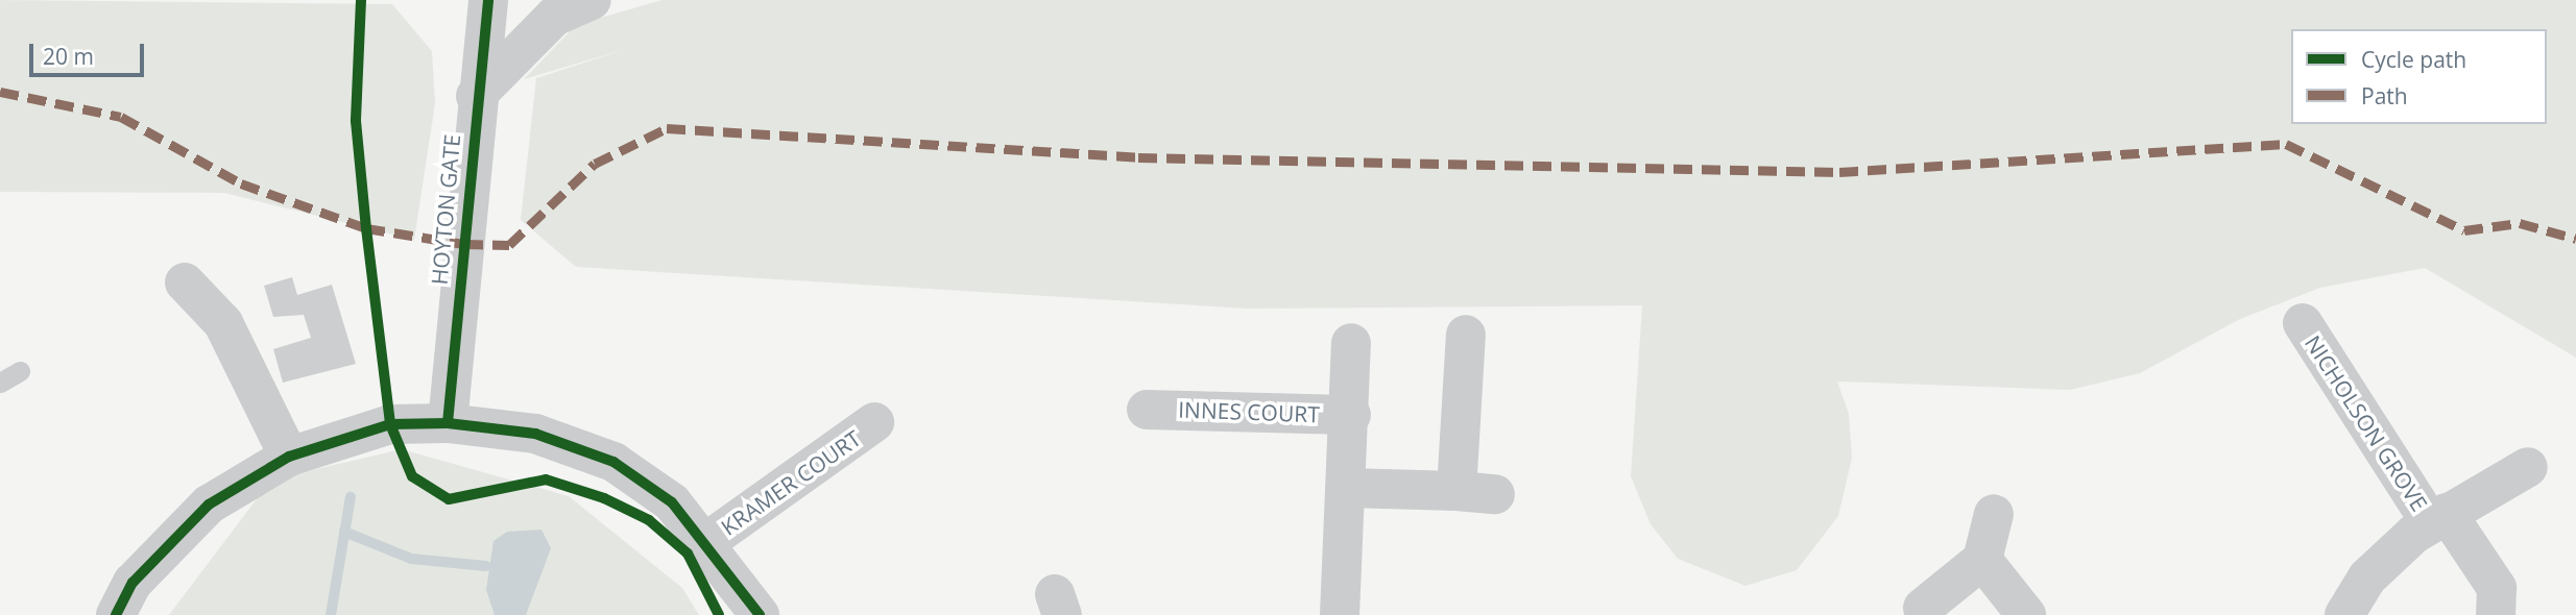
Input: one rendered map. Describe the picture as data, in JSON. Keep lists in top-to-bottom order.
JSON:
{
  "streets": {
    "street": [
      "HOYTON GATE",
      "INNES COURT",
      "NICHOLSON GROVE",
      "KRAMER COURT"
    ]
  },
  "legend": ["Cycle path", "Path"],
  "scale_bar": "20 m"
}
